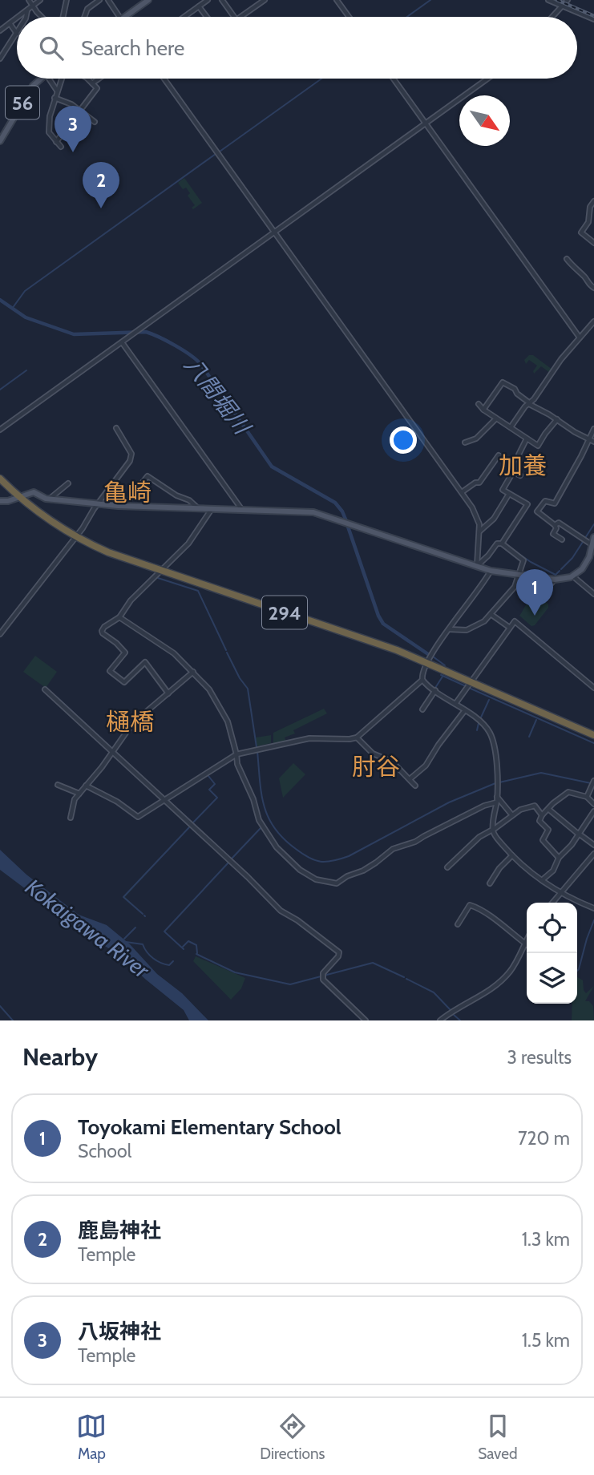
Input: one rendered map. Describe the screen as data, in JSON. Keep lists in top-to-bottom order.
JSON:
{
  "streets": {
    "highway": ["294"],
    "main road": ["56"]
  },
  "districts": [
    "加養",
    "亀崎",
    "樋橋",
    "肘谷"
  ],
  "water": ["八間堀川", "Kokaigawa River"],
  "north": "bottom right",
  "page": {
    "search": "Search here",
    "pins": ["3", "2", "1"],
    "heading": ["Nearby", "3 results"],
    "list": [
      {
        "mark": "1",
        "name": "Toyokami Elementary School",
        "note": "School",
        "value": "720 m"
      },
      {
        "mark": "2",
        "name": "鹿島神社",
        "note": "Temple",
        "value": "1.3 km"
      },
      {
        "mark": "3",
        "name": "八坂神社",
        "note": "Temple",
        "value": "1.5 km"
      }
    ],
    "nav": ["Map", "Directions", "Saved"]
  }
}
